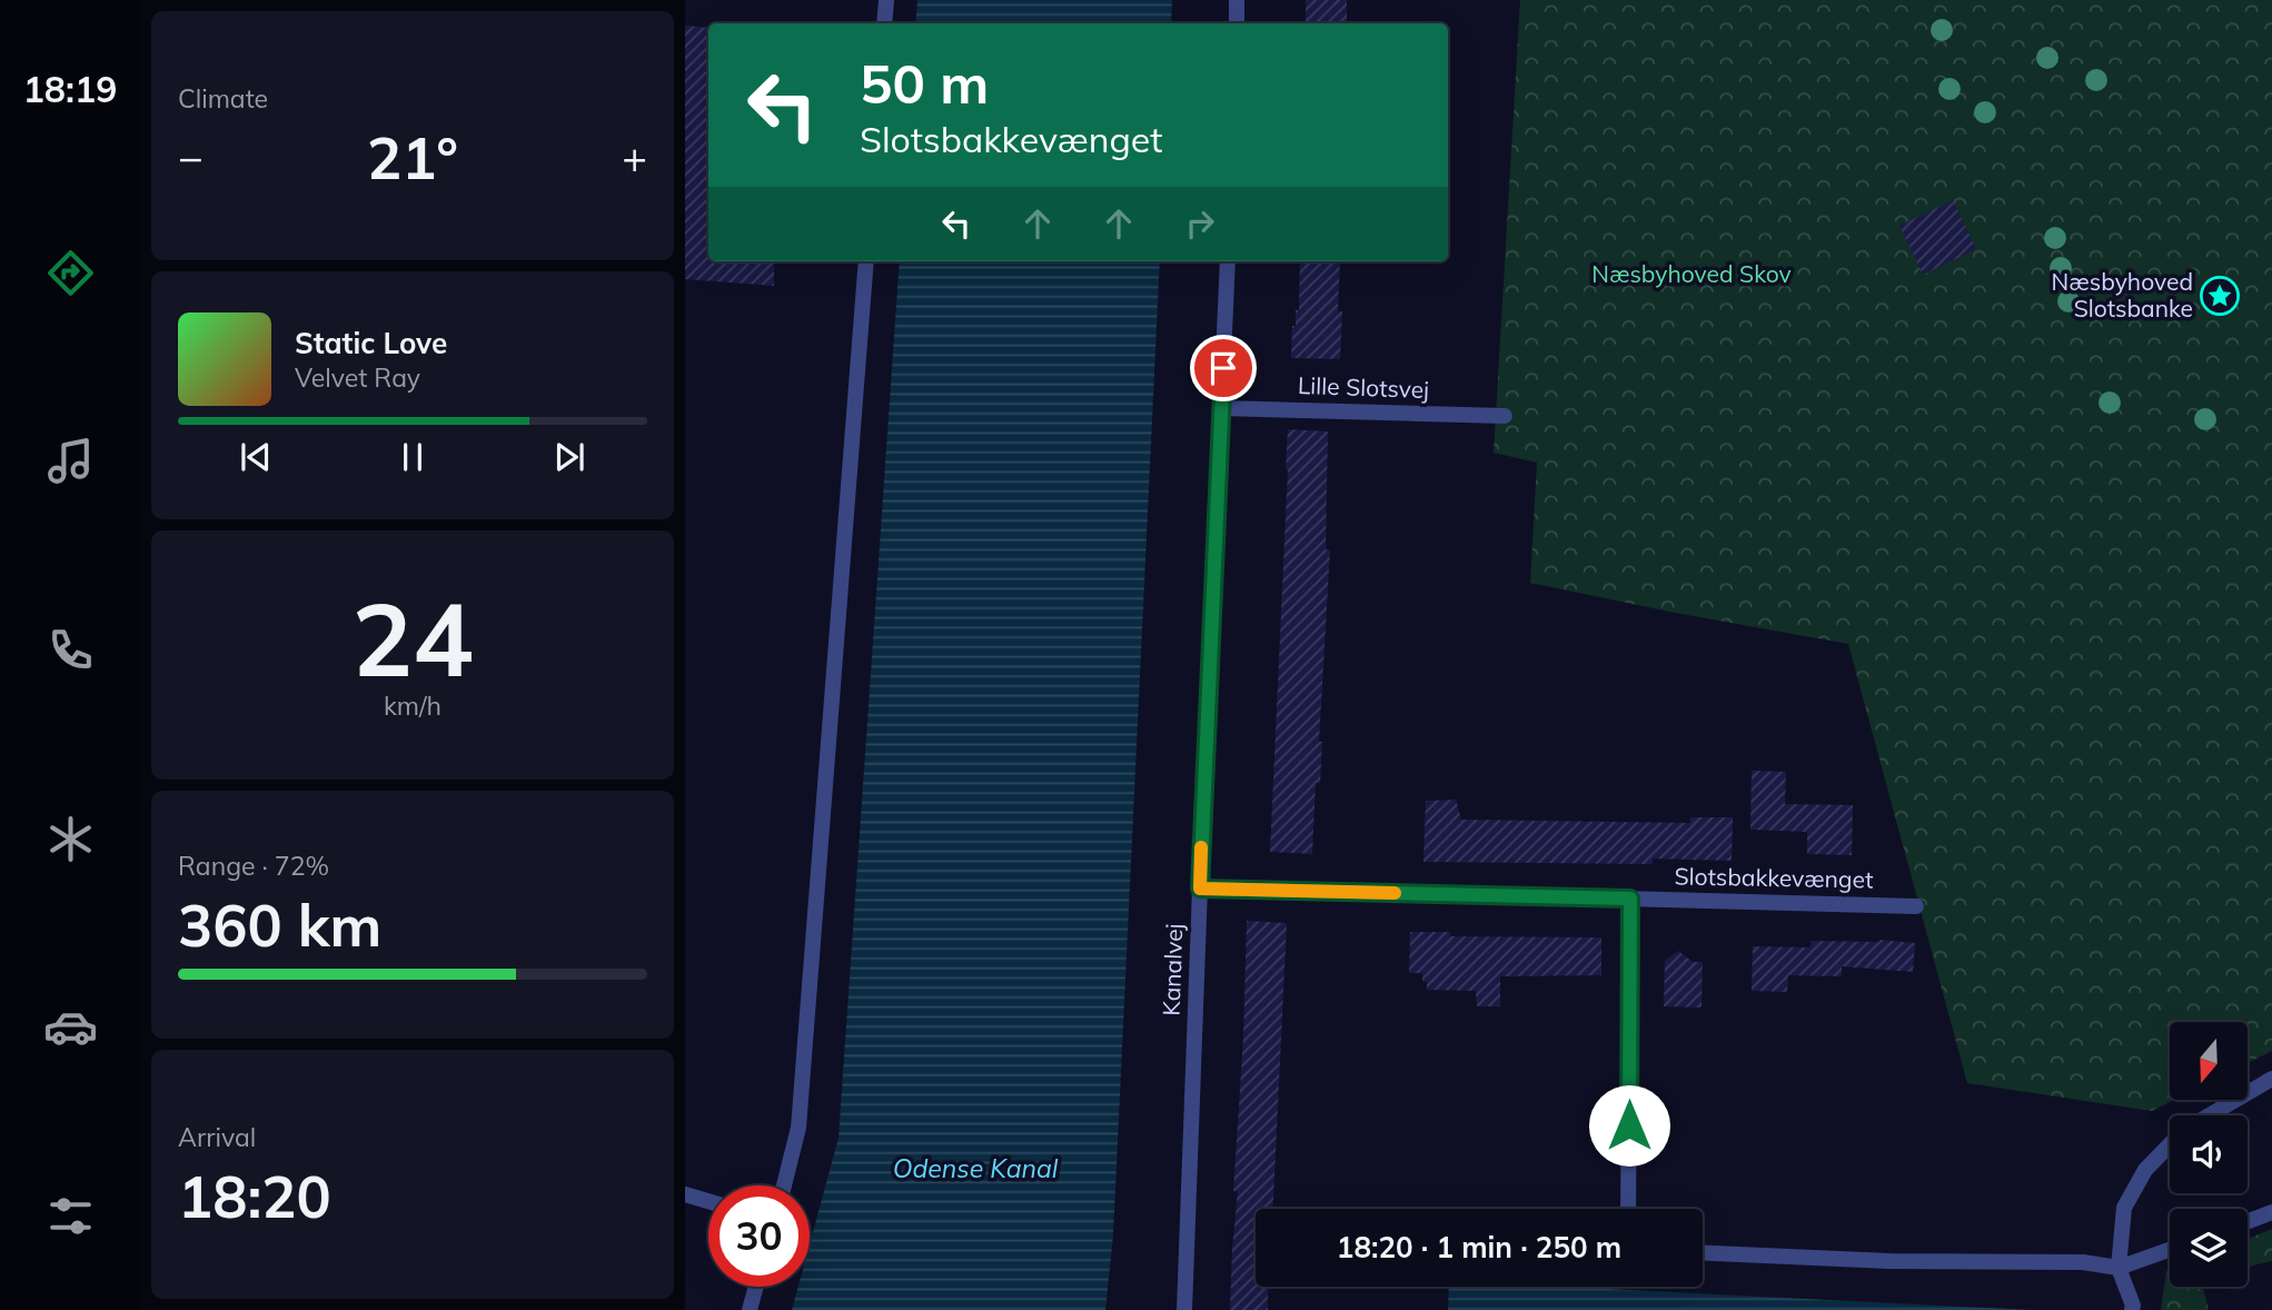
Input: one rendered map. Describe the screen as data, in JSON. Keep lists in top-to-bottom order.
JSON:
{
  "streets": {
    "street": ["Lille Slotsvej", "Slotsbakkevænget", "Kanalvej"]
  },
  "crossings": [
    ["Lille Slotsvej", "Kanalvej"],
    ["Slotsbakkevænget", "Kanalvej"]
  ],
  "water": ["Odense Kanal"],
  "parks": ["Næsbyhoved Skov"],
  "places": {
    "place": ["Næsbyhoved Slotsbanke"]
  },
  "north": "bottom",
  "page": {
    "tabs": "18:19",
    "tile": [
      "Climate",
      ["24", "km/h"],
      ["Range · 72%", "360 km"],
      ["Arrival", "18:20"]
    ],
    "turn": ["50 m", "Slotsbakkevænget"],
    "heat": ["−", "21°", "+"],
    "song": ["Static Love", "Velvet Ray"],
    "limit": "30",
    "trip": "18:20 · 1 min · 250 m"
  }
}
